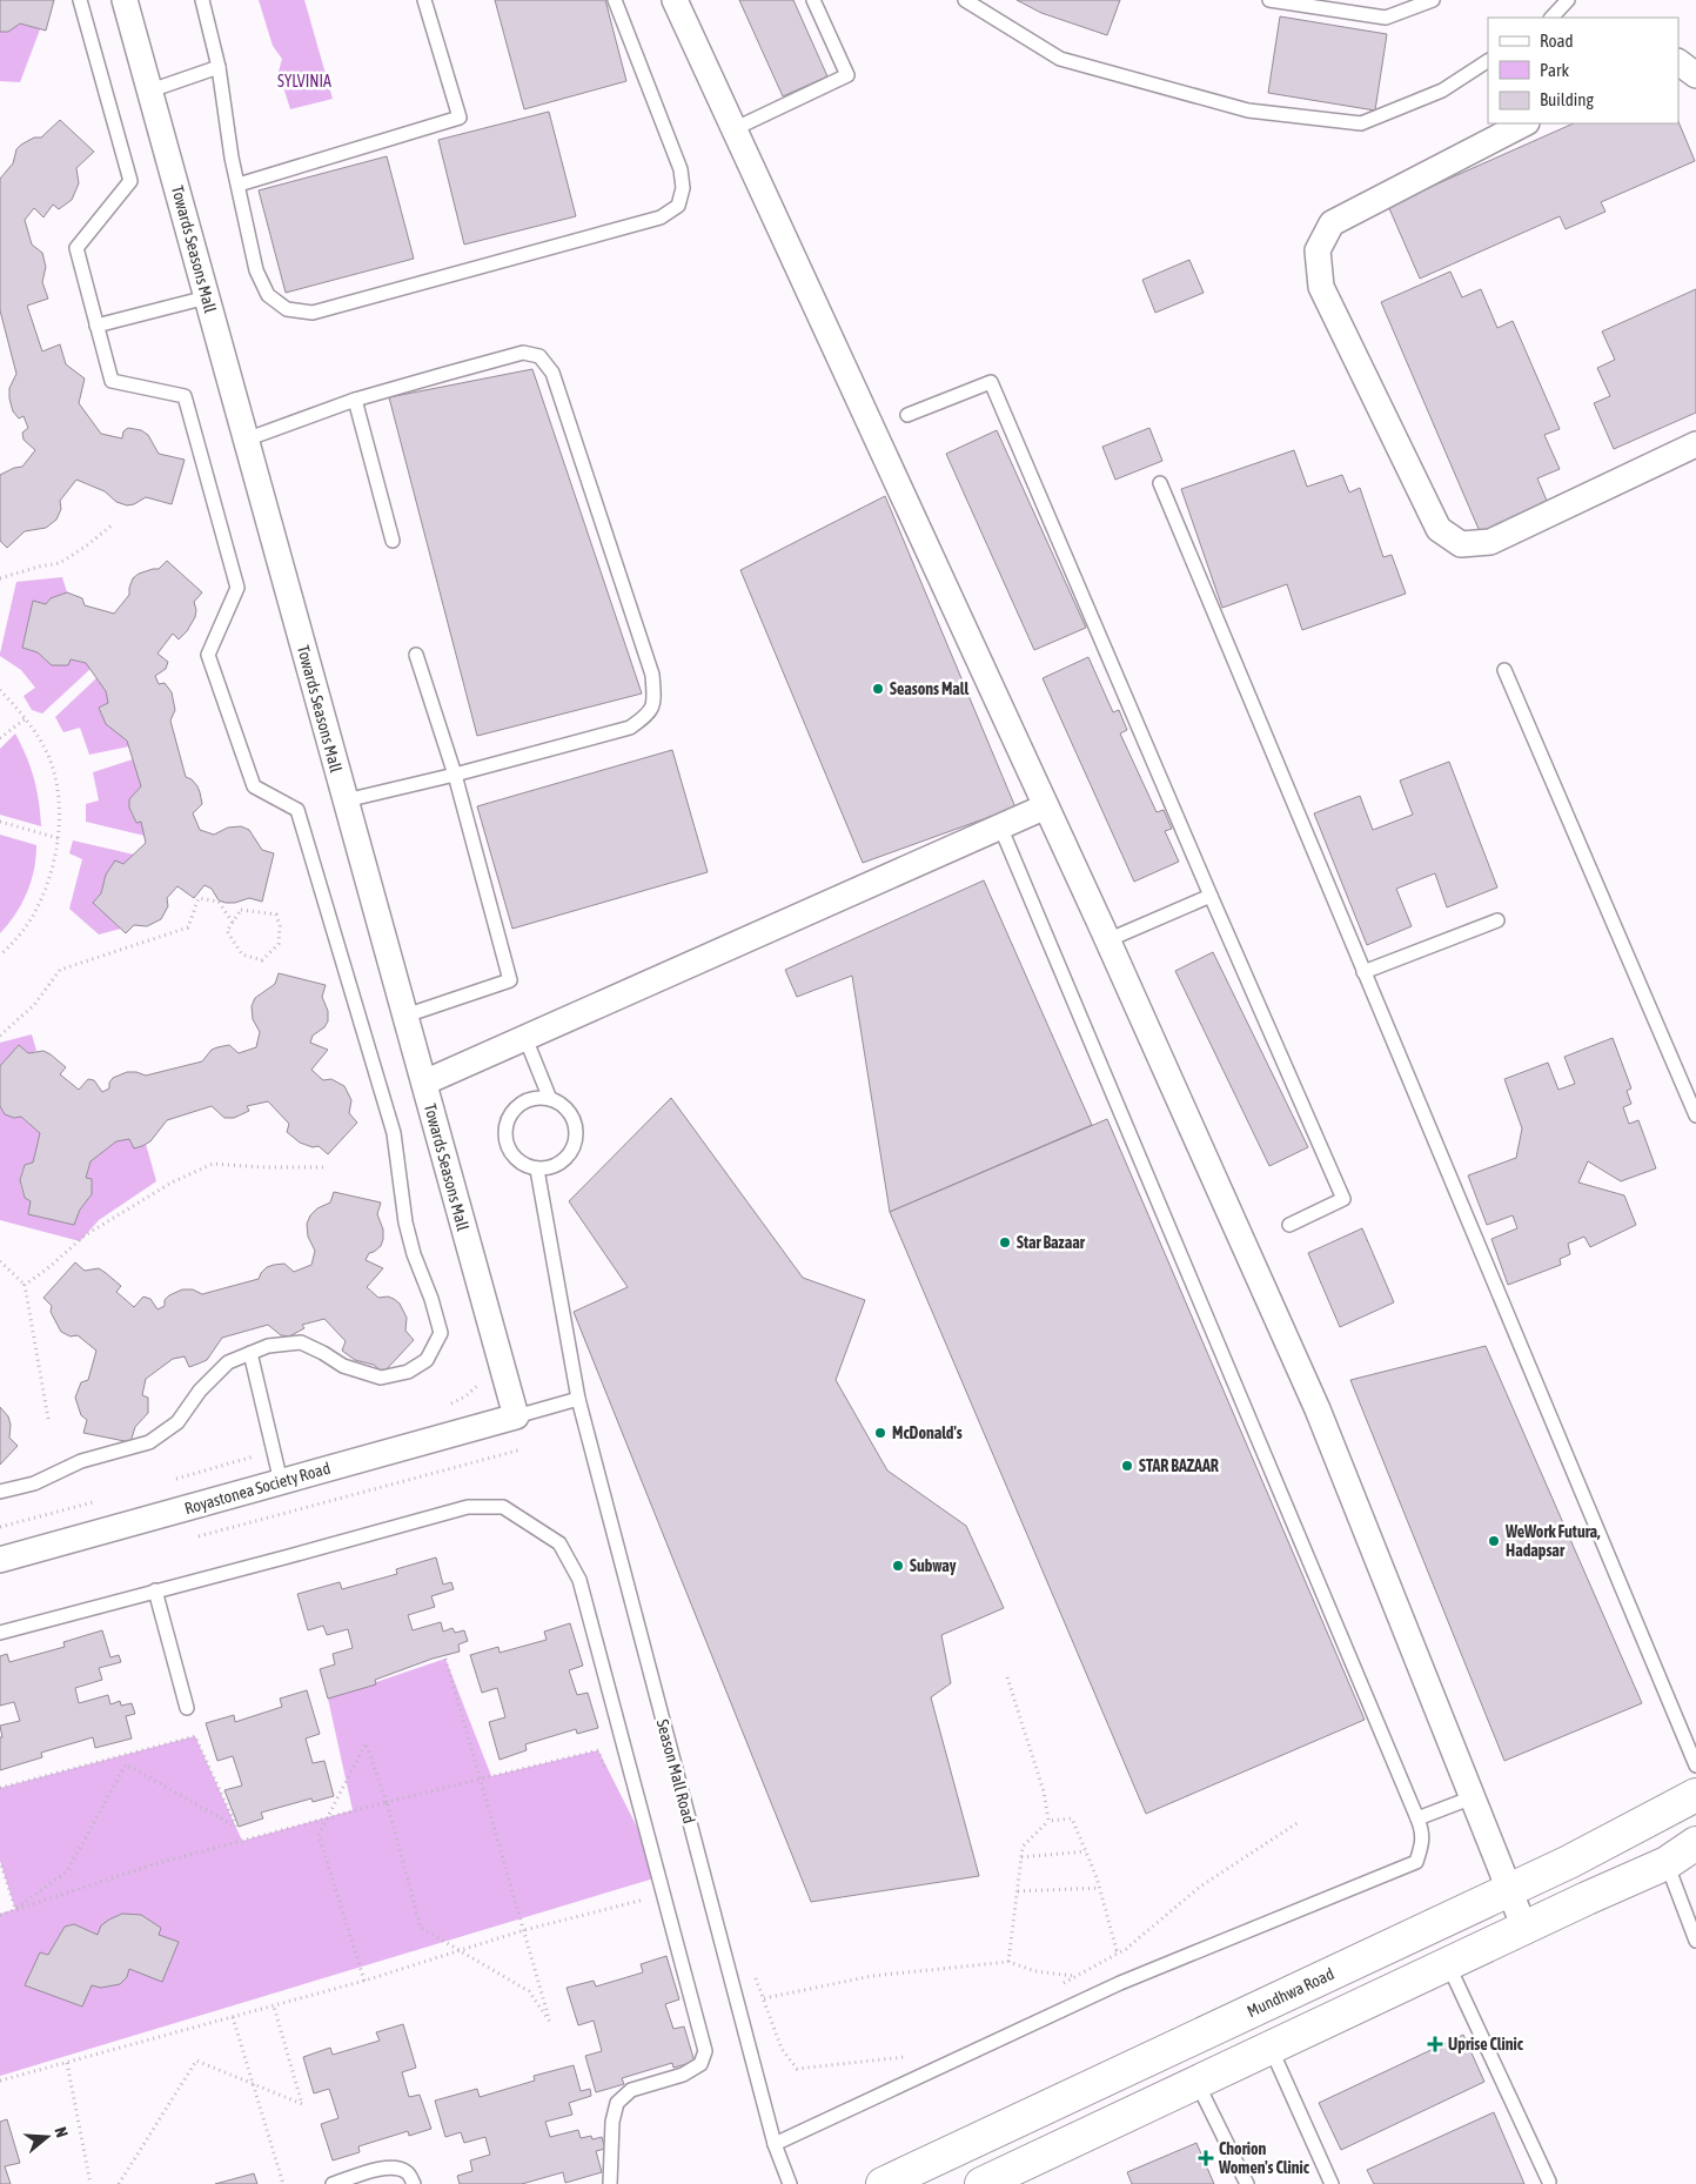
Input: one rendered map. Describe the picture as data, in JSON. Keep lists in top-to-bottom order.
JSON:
{
  "streets": {
    "highway": ["Mundhwa Road"],
    "street": ["Towards Seasons Mall", "Royastonea Society Road"],
    "lane": ["Season Mall Road"]
  },
  "crossings": [
    ["Towards Seasons Mall", "Royastonea Society Road"]
  ],
  "parks": ["SYLVINIA"],
  "places": {
    "other": [
      "Seasons Mall",
      "Star Bazaar",
      "McDonald's",
      "STAR BAZAAR",
      "WeWork Futura, Hadapsar",
      "Subway"
    ],
    "health": ["Uprise Clinic", "Chorion Women's Clinic"]
  },
  "legend": ["Road", "Park", "Building"],
  "north": "right"
}
